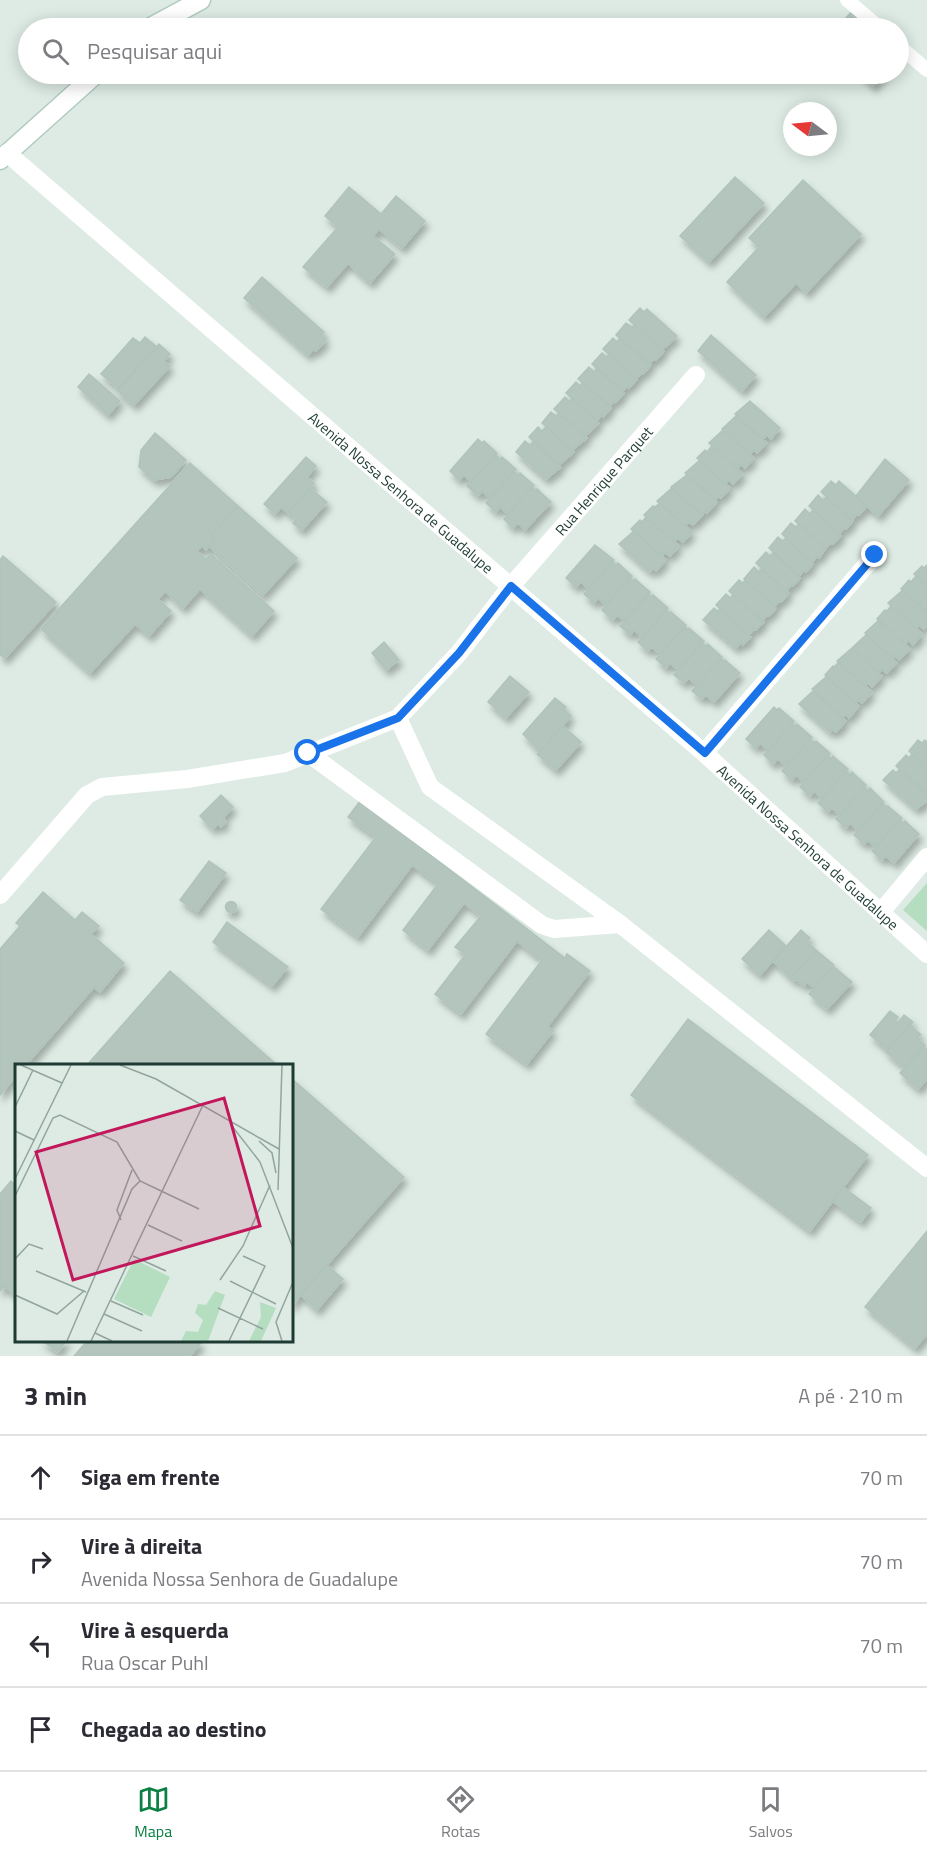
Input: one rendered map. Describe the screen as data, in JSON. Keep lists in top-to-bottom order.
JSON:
{
  "streets": {
    "street": ["Rua Henrique Parquet", "Avenida Nossa Senhora de Guadalupe"]
  },
  "crossings": [
    ["Rua Henrique Parquet", "Avenida Nossa Senhora de Guadalupe"]
  ],
  "north": "left",
  "page": {
    "search": "Pesquisar aqui",
    "heading": ["3 min", "A pé · 210 m"],
    "list": [
      ["Siga em frente", "70 m"],
      ["Vire à direita", "Avenida Nossa Senhora de Guadalupe", "70 m"],
      ["Vire à esquerda", "Rua Oscar Puhl", "70 m"],
      "Chegada ao destino"
    ],
    "nav": ["Mapa", "Rotas", "Salvos"]
  }
}
